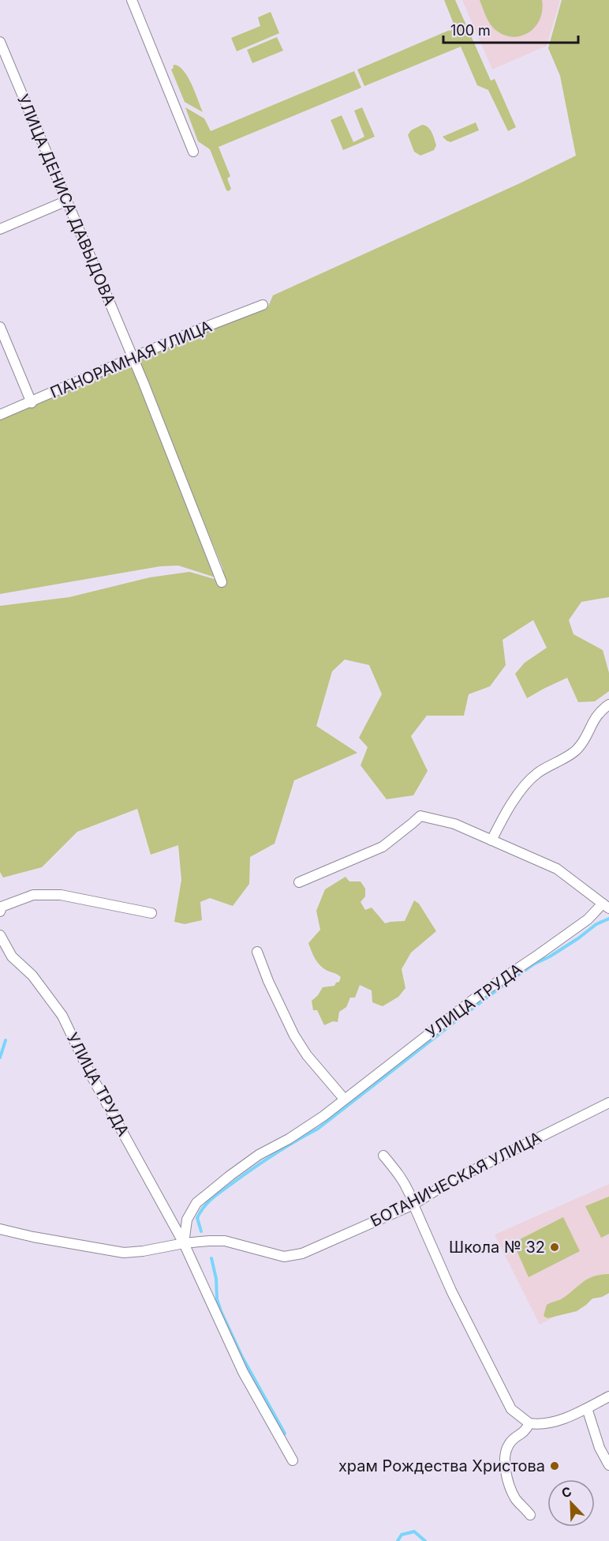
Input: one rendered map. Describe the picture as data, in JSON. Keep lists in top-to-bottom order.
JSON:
{
  "streets": {
    "street": [
      "УЛИЦА ДЕНИСА ДАВЫДОВА",
      "ПАНОРАМНАЯ УЛИЦА",
      "УЛИЦА ТРУДА",
      "БОТАНИЧЕСКАЯ УЛИЦА"
    ]
  },
  "crossings": [
    ["УЛИЦА ДЕНИСА ДАВЫДОВА", "ПАНОРАМНАЯ УЛИЦА"],
    ["УЛИЦА ТРУДА", "БОТАНИЧЕСКАЯ УЛИЦА"]
  ],
  "places": ["Школа № 32", "храм Рождества Христова"],
  "scale_bar": "100 m",
  "north": "top left"
}
